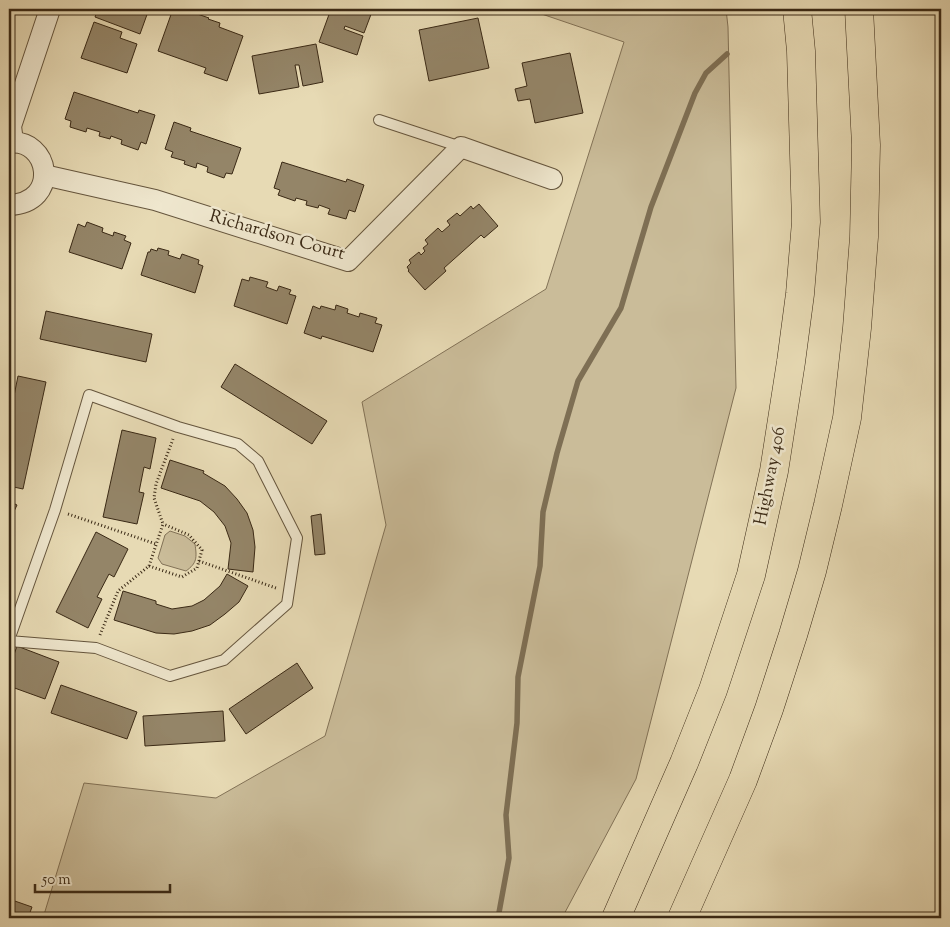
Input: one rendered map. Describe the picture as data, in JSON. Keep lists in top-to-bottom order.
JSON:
{
  "streets": {
    "highway": ["Highway 406"],
    "street": ["Richardson Court"]
  },
  "scale_bar": "50 m"
}
